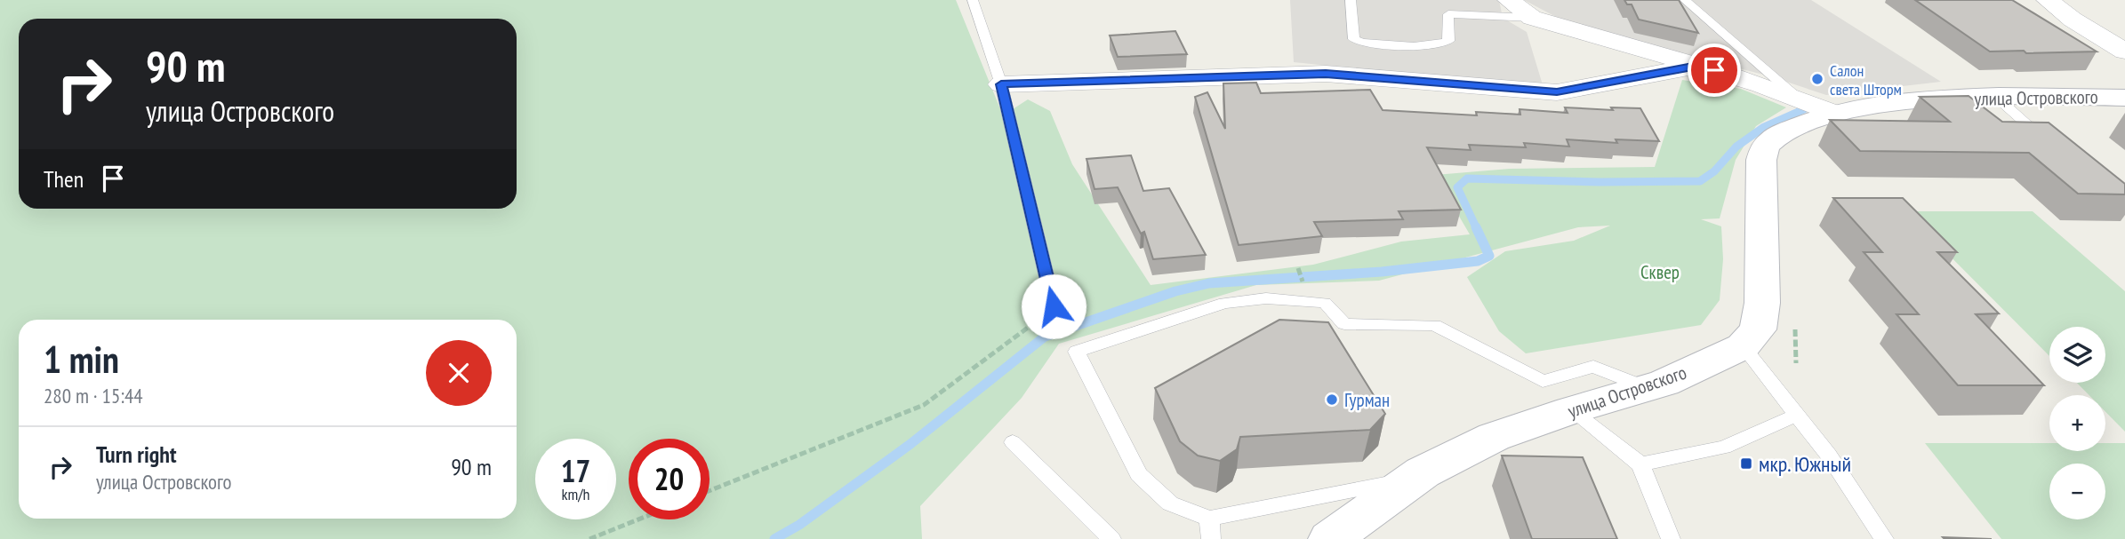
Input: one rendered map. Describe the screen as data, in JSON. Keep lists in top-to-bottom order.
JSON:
{
  "streets": {
    "street": ["улица Островского"]
  },
  "parks": ["Сквер"],
  "places": {
    "other": ["Салон света Шторм", "Гурман"],
    "transit": ["мкр. Южный"]
  },
  "page": {
    "turn": ["90 m", "улица Островского"],
    "then": "Then",
    "heading": ["1 min", "280 m · 15:44"],
    "map_buttons": ["+", "−"],
    "list": [
      {
        "name": "Turn right",
        "note": "улица Островского",
        "value": "90 m"
      }
    ],
    "speed": "17 km/h",
    "limit": "20"
  }
}
